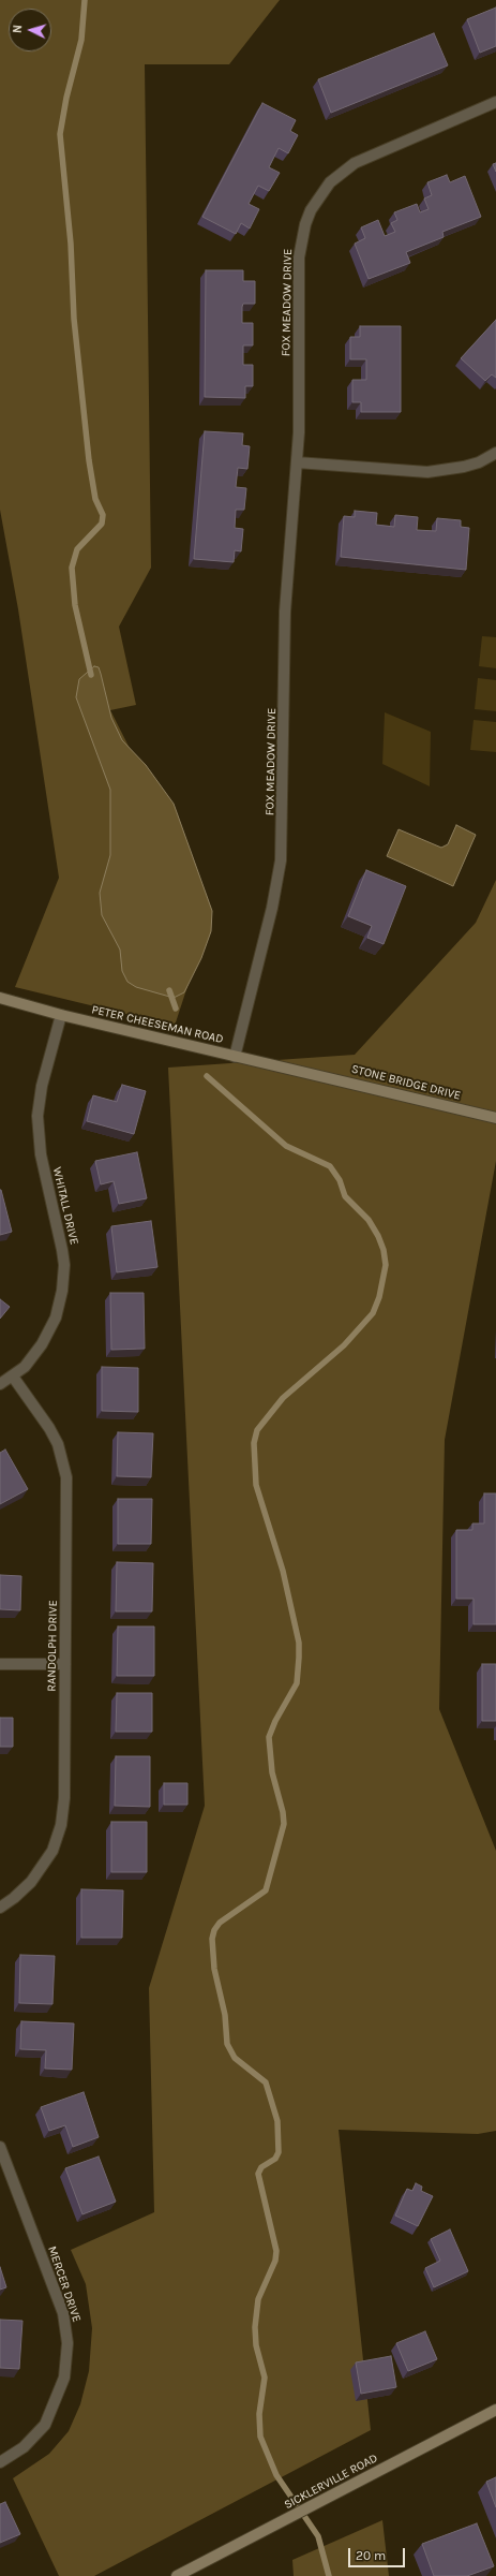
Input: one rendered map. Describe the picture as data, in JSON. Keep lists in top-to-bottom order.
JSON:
{
  "streets": {
    "street": [
      "FOX MEADOW DRIVE",
      "PETER CHEESEMAN ROAD",
      "STONE BRIDGE DRIVE",
      "WHITALL DRIVE",
      "RANDOLPH DRIVE",
      "MERCER DRIVE",
      "SICKLERVILLE ROAD"
    ]
  },
  "crossings": [
    ["FOX MEADOW DRIVE", "PETER CHEESEMAN ROAD"],
    ["PETER CHEESEMAN ROAD", "STONE BRIDGE DRIVE"],
    ["PETER CHEESEMAN ROAD", "WHITALL DRIVE"],
    ["WHITALL DRIVE", "RANDOLPH DRIVE"]
  ],
  "scale_bar": "20 m",
  "north": "left"
}
